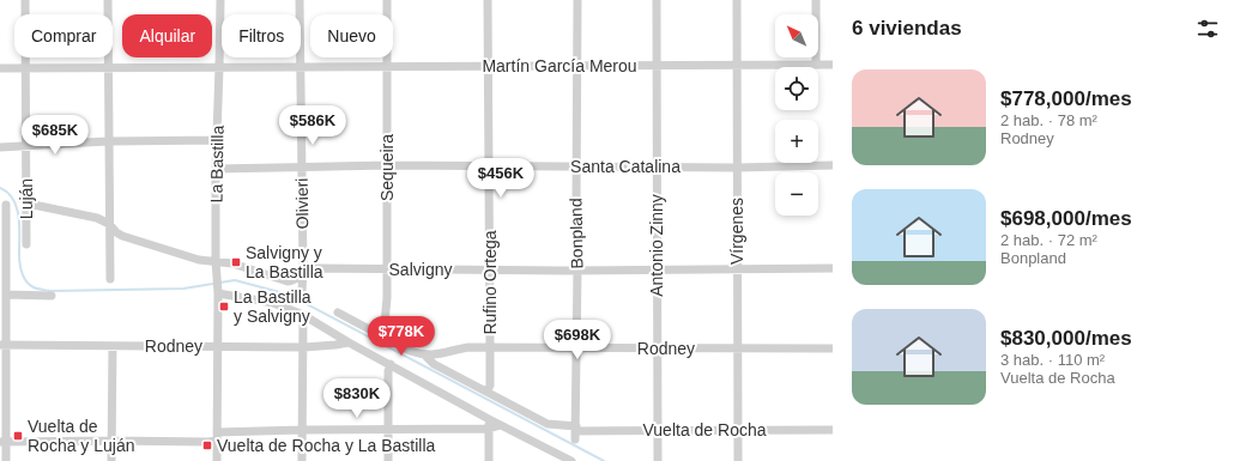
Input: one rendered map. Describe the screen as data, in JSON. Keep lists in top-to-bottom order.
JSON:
{
  "streets": {
    "street": [
      "Martín García Merou",
      "La Bastilla",
      "Santa Catalina",
      "Sequeira",
      "Luján",
      "Olivieri",
      "Vírgenes",
      "Bonpland",
      "Antonio Zinny",
      "Salvigny",
      "Rufino Ortega",
      "Rodney",
      "Vuelta de Rocha"
    ]
  },
  "crossings": [
    ["Martín García Merou", "La Bastilla"],
    ["Martín García Merou", "Sequeira"],
    ["Martín García Merou", "Luján"],
    ["Martín García Merou", "Olivieri"],
    ["Martín García Merou", "Vírgenes"],
    ["Martín García Merou", "Bonpland"],
    ["Martín García Merou", "Antonio Zinny"],
    ["Martín García Merou", "Rufino Ortega"],
    ["La Bastilla", "Santa Catalina"],
    ["La Bastilla", "Salvigny"],
    ["Santa Catalina", "Sequeira"],
    ["Santa Catalina", "Olivieri"],
    ["Santa Catalina", "Vírgenes"],
    ["Santa Catalina", "Bonpland"],
    ["Santa Catalina", "Antonio Zinny"],
    ["Santa Catalina", "Rufino Ortega"],
    ["Sequeira", "Salvigny"],
    ["Sequeira", "Rodney"],
    ["Luján", "Salvigny"],
    ["Luján", "Rodney"],
    ["Olivieri", "Salvigny"],
    ["Vírgenes", "Salvigny"],
    ["Vírgenes", "Rodney"],
    ["Vírgenes", "Vuelta de Rocha"],
    ["Bonpland", "Salvigny"],
    ["Bonpland", "Rodney"],
    ["Bonpland", "Vuelta de Rocha"],
    ["Antonio Zinny", "Salvigny"],
    ["Antonio Zinny", "Rodney"],
    ["Antonio Zinny", "Vuelta de Rocha"],
    ["Salvigny", "Rufino Ortega"],
    ["Rufino Ortega", "Rodney"],
    ["Rufino Ortega", "Vuelta de Rocha"],
    ["Rodney", "Vuelta de Rocha"]
  ],
  "places": {
    "transit": [
      "Salvigny y La Bastilla",
      "La Bastilla y Salvigny",
      "Vuelta de Rocha y Luján",
      "Vuelta de Rocha y La Bastilla"
    ]
  },
  "north": "top left",
  "page": {
    "heading": "6 viviendas",
    "map_buttons": ["+", "−"],
    "chip": [
      "Comprar",
      "Alquilar",
      "Filtros",
      "Nuevo"
    ],
    "list": [
      {
        "name": "$778,000/mes",
        "note": "2 hab. · 78 m² · Rodney"
      },
      {
        "name": "$698,000/mes",
        "note": "2 hab. · 72 m² · Bonpland"
      },
      {
        "name": "$830,000/mes",
        "note": "3 hab. · 110 m² · Vuelta de Rocha"
      }
    ],
    "price": [
      "$586K",
      "$685K",
      "$456K",
      "$778K",
      "$698K",
      "$830K"
    ]
  }
}
